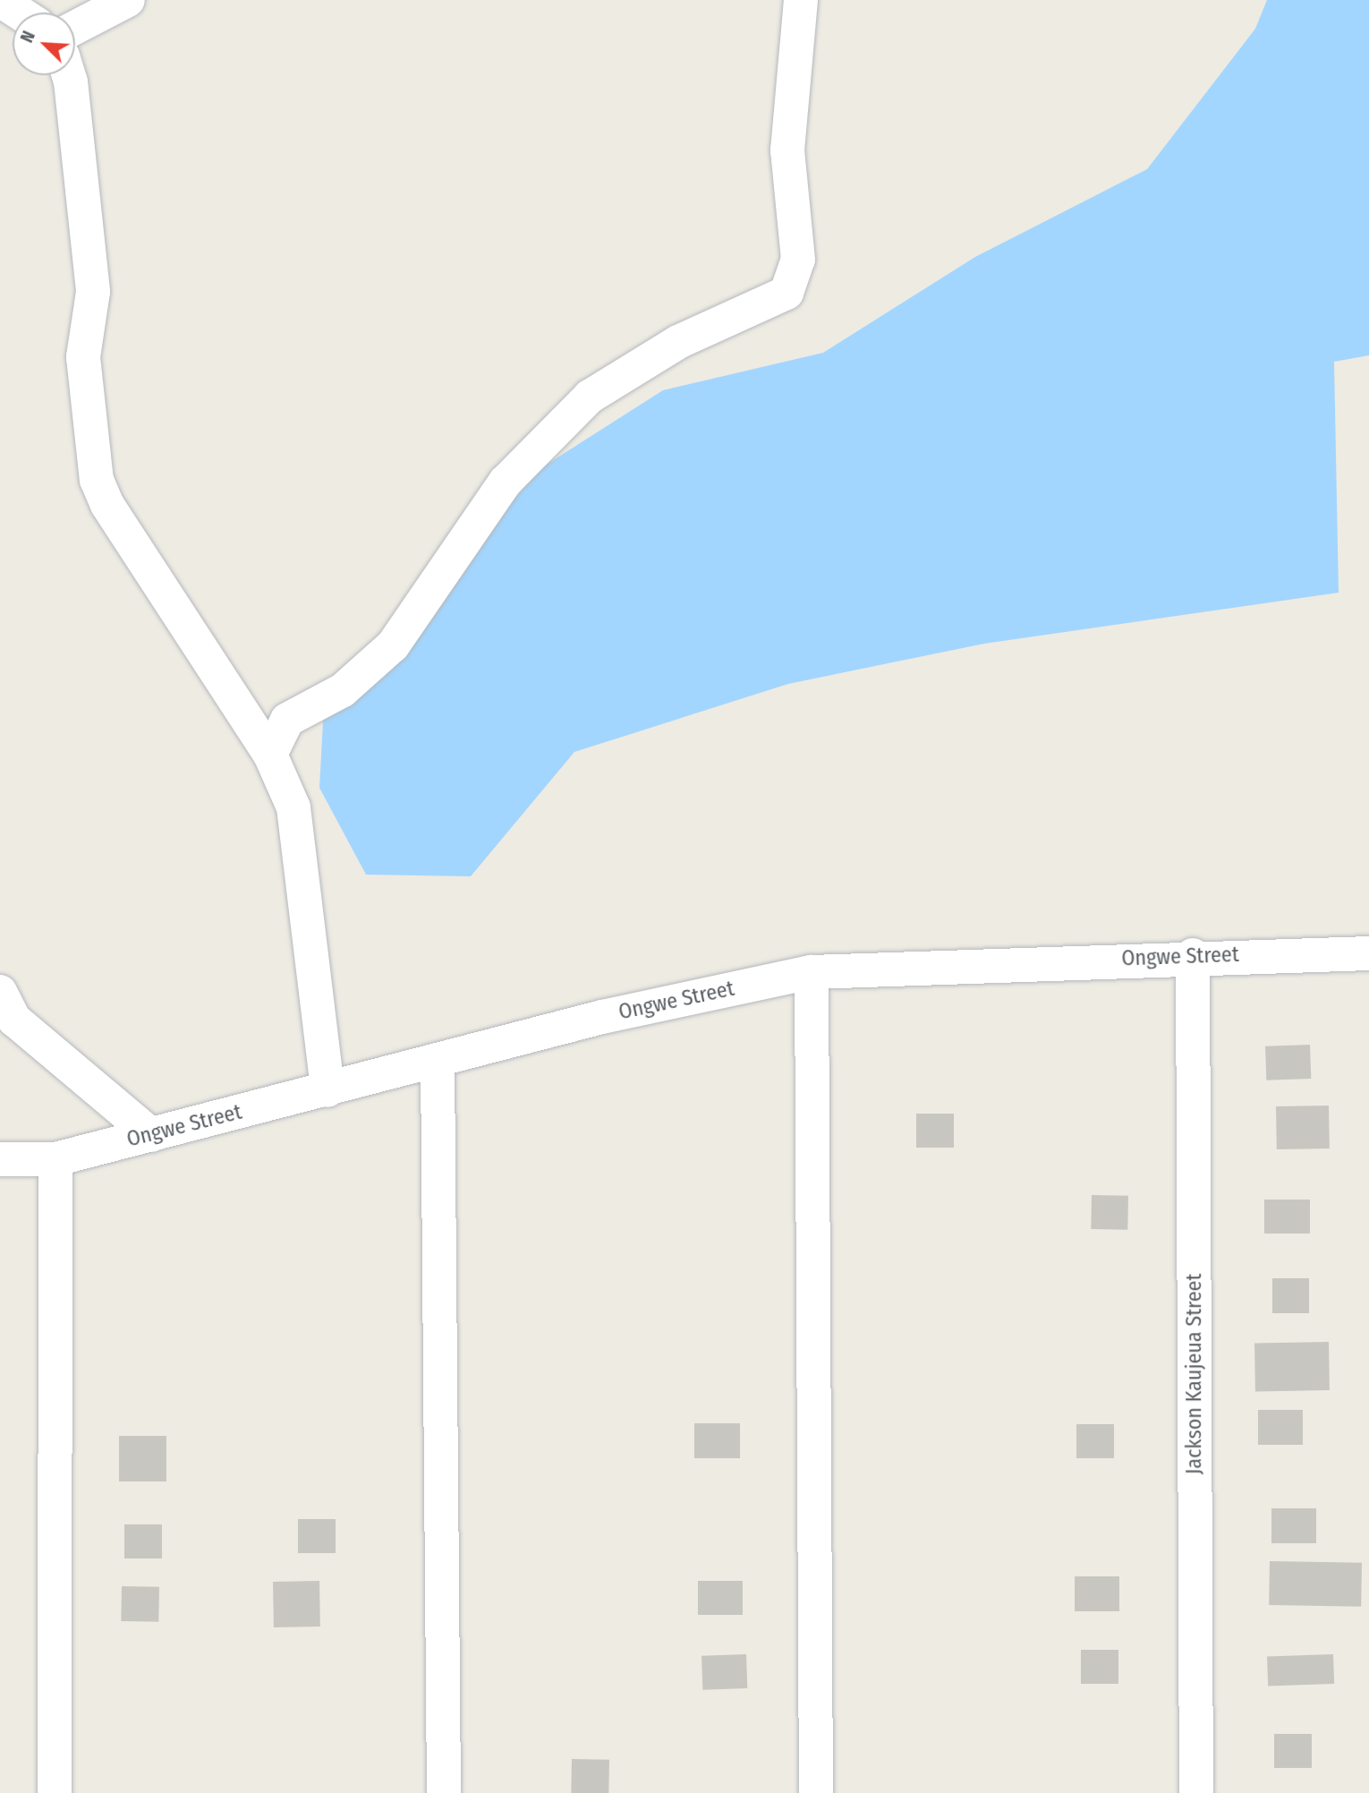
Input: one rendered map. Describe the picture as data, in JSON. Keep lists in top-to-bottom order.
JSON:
{
  "streets": {
    "street": ["Ongwe Street", "Jackson Kaujeua Street"]
  },
  "crossings": [
    ["Ongwe Street", "Jackson Kaujeua Street"]
  ],
  "north": "top left"
}
